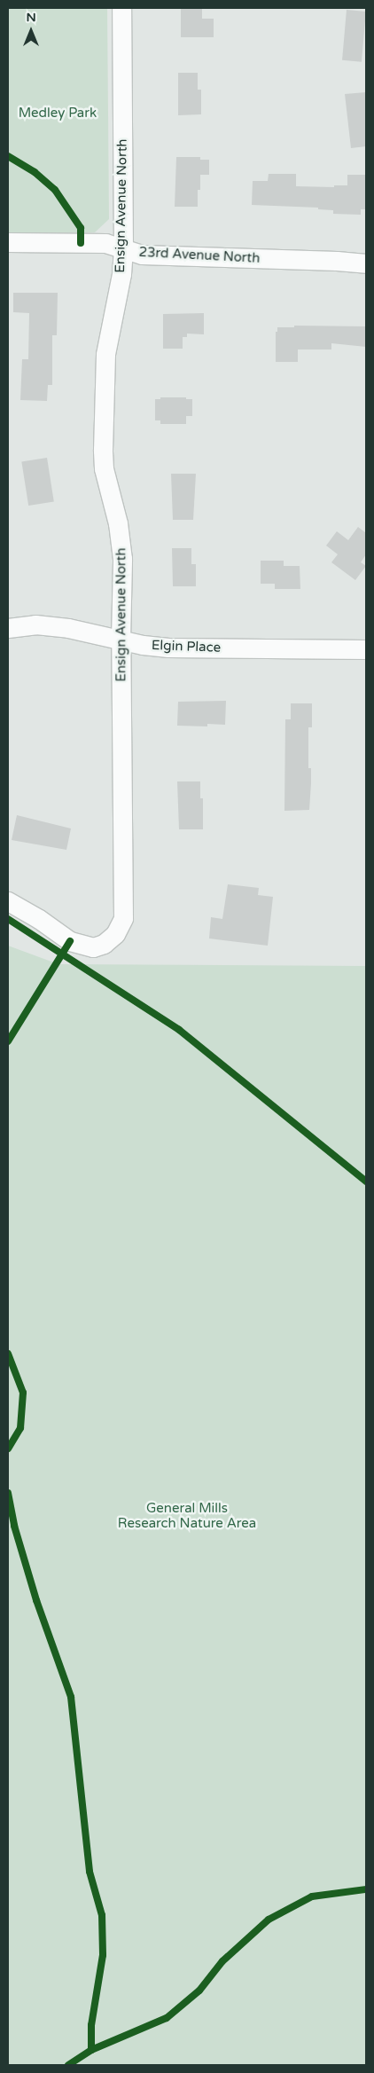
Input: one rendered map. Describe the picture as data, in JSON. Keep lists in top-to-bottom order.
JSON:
{
  "streets": {
    "street": ["Ensign Avenue North", "23rd Avenue North", "Elgin Place"]
  },
  "crossings": [
    ["Ensign Avenue North", "23rd Avenue North"],
    ["Ensign Avenue North", "Elgin Place"]
  ],
  "parks": ["Medley Park", "General Mills Research Nature Area"],
  "north": "top"
}
